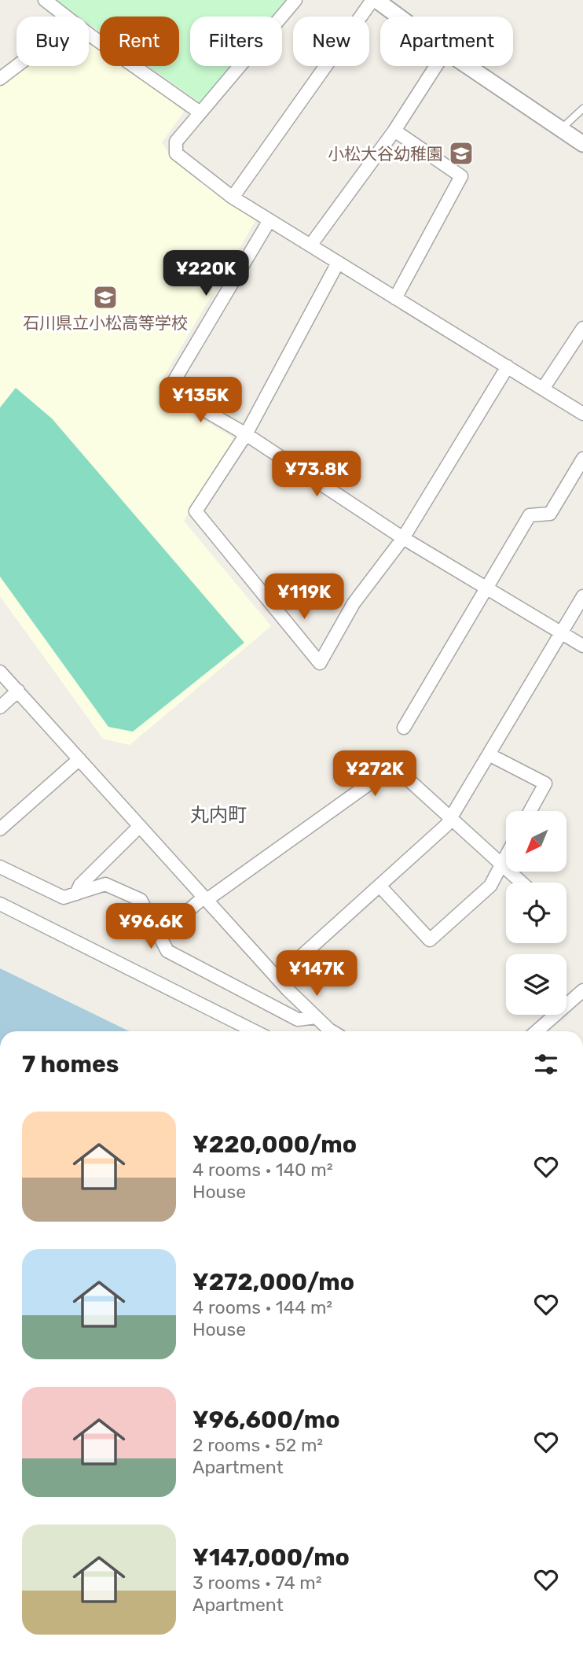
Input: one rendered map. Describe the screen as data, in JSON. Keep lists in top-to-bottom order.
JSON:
{
  "districts": ["丸内町"],
  "places": {
    "school or university": ["小松大谷幼稚園", "石川県立小松高等学校"]
  },
  "north": "bottom left",
  "page": {
    "chip": [
      "Buy",
      "Rent",
      "Filters",
      "New",
      "Apartment"
    ],
    "price": [
      "¥220K",
      "¥135K",
      "¥73.8K",
      "¥119K",
      "¥272K",
      "¥96.6K",
      "¥147K"
    ],
    "heading": "7 homes",
    "list": [
      {
        "name": "¥220,000/mo",
        "note": "4 rooms · 140 m² · House"
      },
      {
        "name": "¥272,000/mo",
        "note": "4 rooms · 144 m² · House"
      },
      {
        "name": "¥96,600/mo",
        "note": "2 rooms · 52 m² · Apartment"
      },
      {
        "name": "¥147,000/mo",
        "note": "3 rooms · 74 m² · Apartment"
      }
    ]
  }
}
